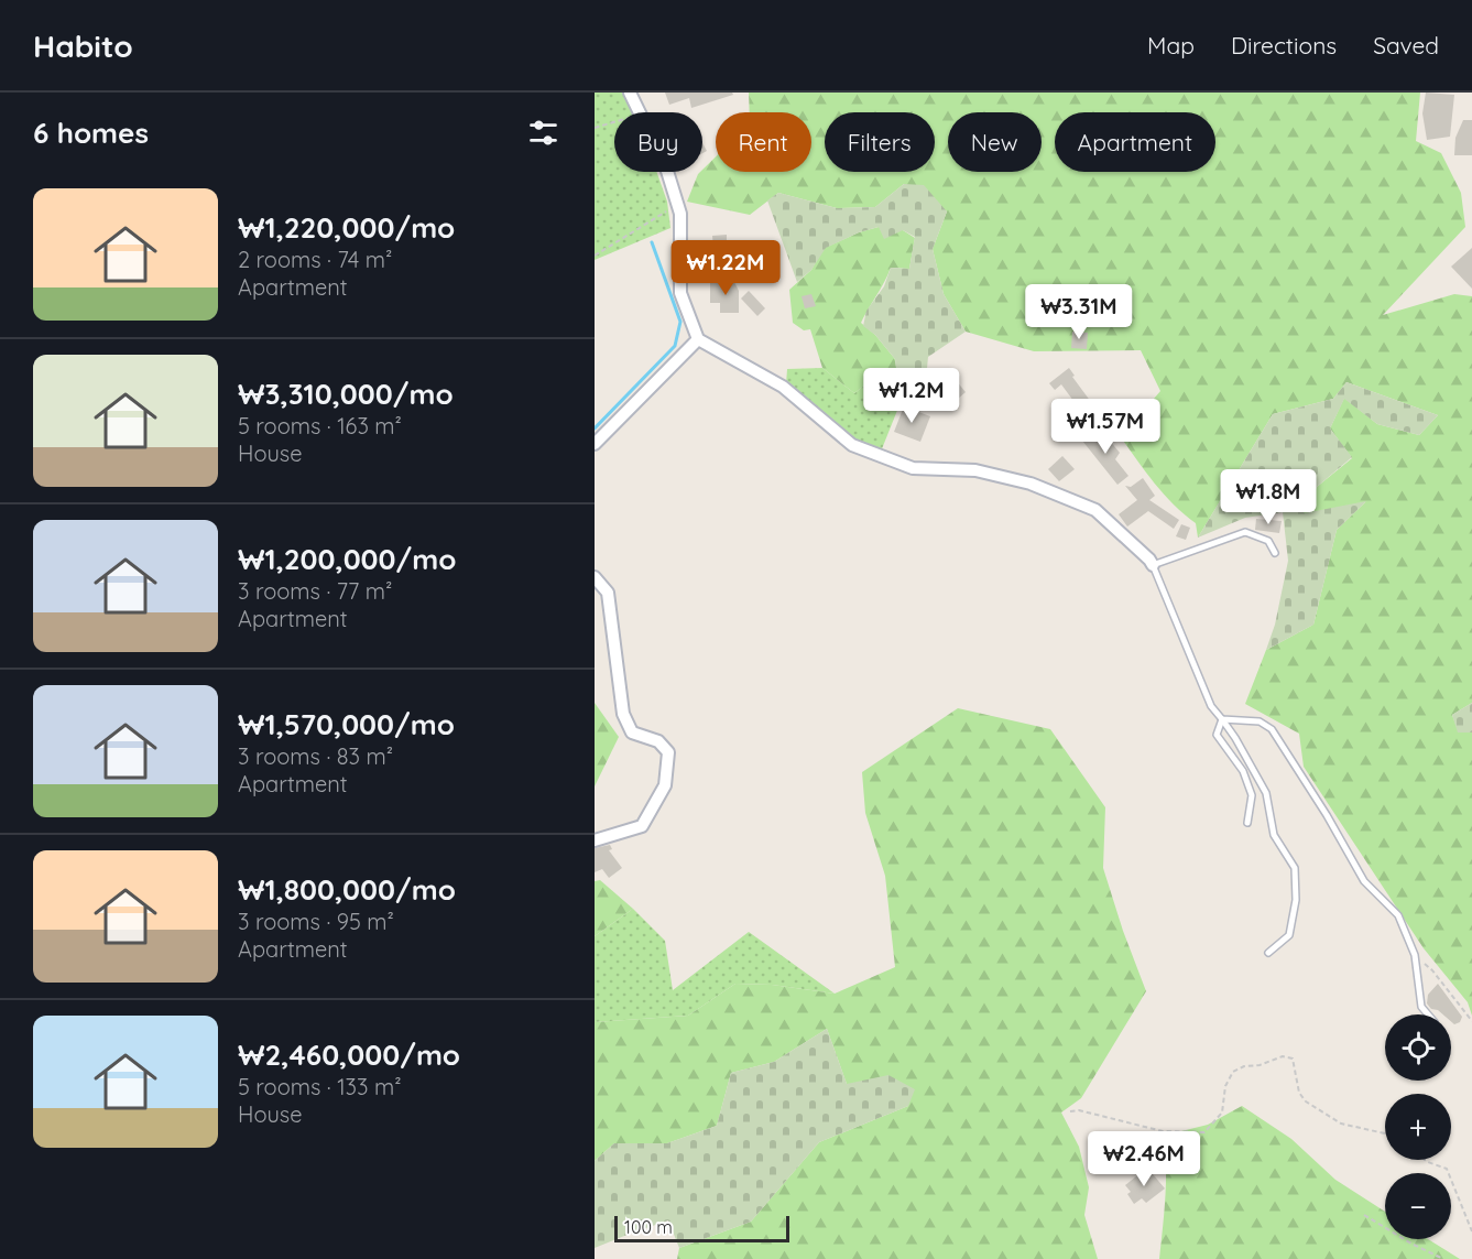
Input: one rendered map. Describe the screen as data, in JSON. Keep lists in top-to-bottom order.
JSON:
{
  "scale_bar": "100 m",
  "page": {
    "header": "Habito",
    "nav": ["Map", "Directions", "Saved"],
    "heading": "6 homes",
    "chip": [
      "Buy",
      "Rent",
      "Filters",
      "New",
      "Apartment"
    ],
    "list": [
      {
        "name": "₩1,220,000/mo",
        "note": "2 rooms · 74 m² · Apartment"
      },
      {
        "name": "₩3,310,000/mo",
        "note": "5 rooms · 163 m² · House"
      },
      {
        "name": "₩1,200,000/mo",
        "note": "3 rooms · 77 m² · Apartment"
      },
      {
        "name": "₩1,570,000/mo",
        "note": "3 rooms · 83 m² · Apartment"
      },
      {
        "name": "₩1,800,000/mo",
        "note": "3 rooms · 95 m² · Apartment"
      },
      {
        "name": "₩2,460,000/mo",
        "note": "5 rooms · 133 m² · House"
      }
    ],
    "price": [
      "₩1.22M",
      "₩3.31M",
      "₩1.2M",
      "₩1.57M",
      "₩1.8M",
      "₩2.46M"
    ],
    "map_buttons": ["+", "−"],
    "scale": "100 m"
  }
}
